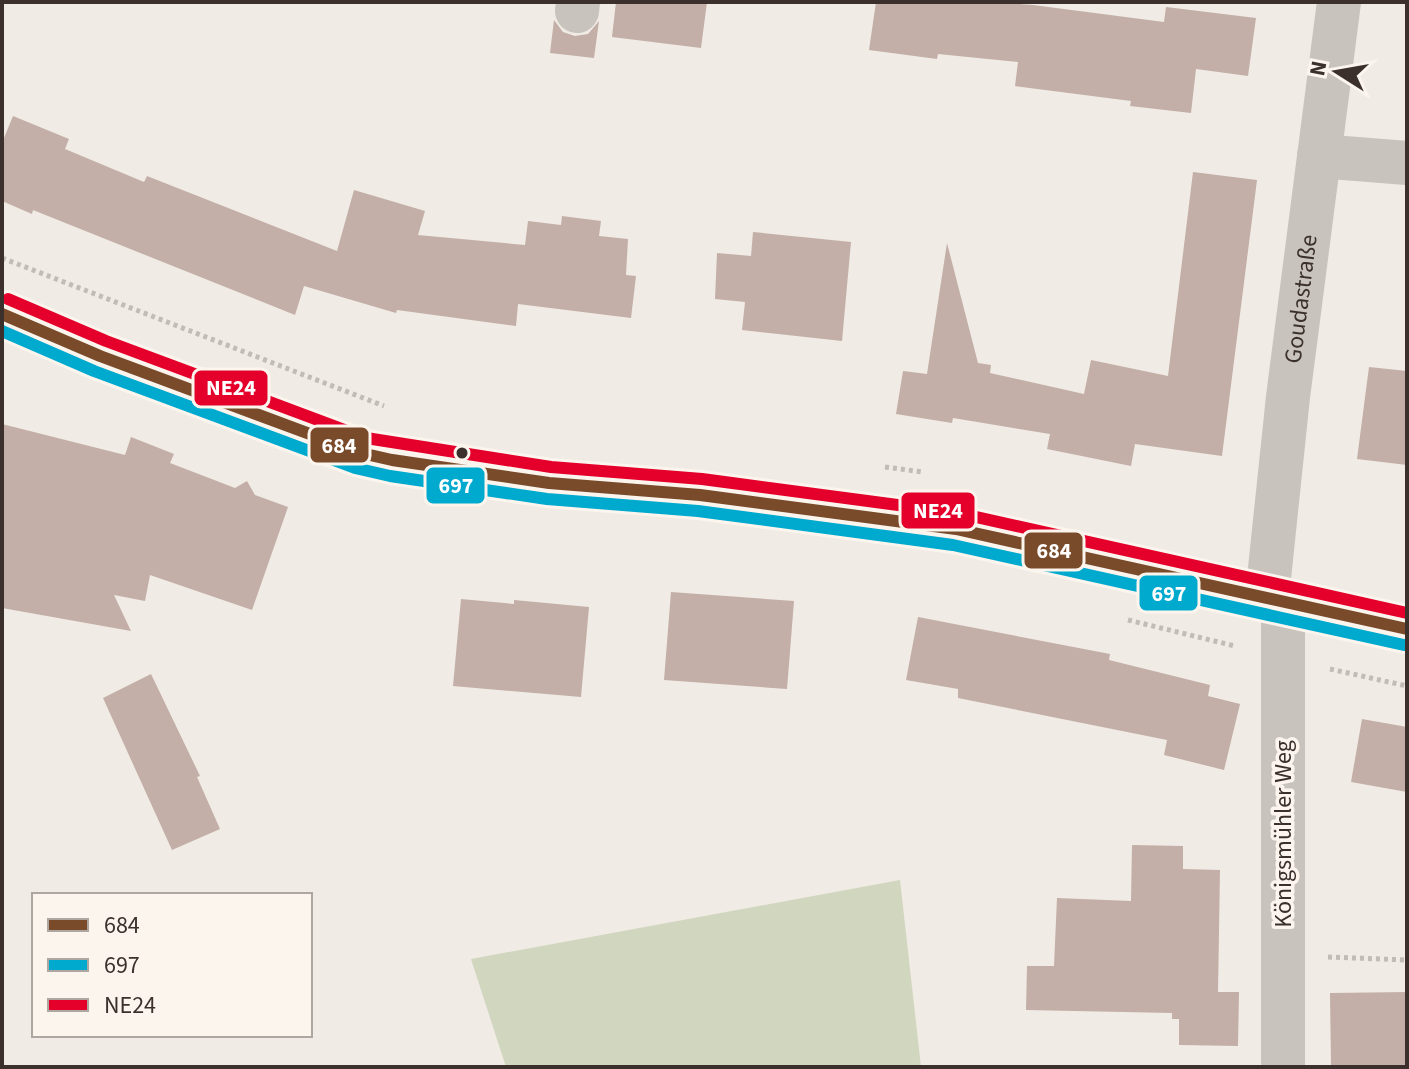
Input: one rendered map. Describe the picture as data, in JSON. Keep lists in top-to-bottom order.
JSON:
{
  "streets": {
    "street": ["Goudastraße", "Königsmühler Weg"]
  },
  "crossings": [
    ["Goudastraße", "Königsmühler Weg"]
  ],
  "lines": ["transit line NE24", "transit line 684", "transit line 697"],
  "legend": ["684", "697", "NE24"],
  "north": "left"
}
